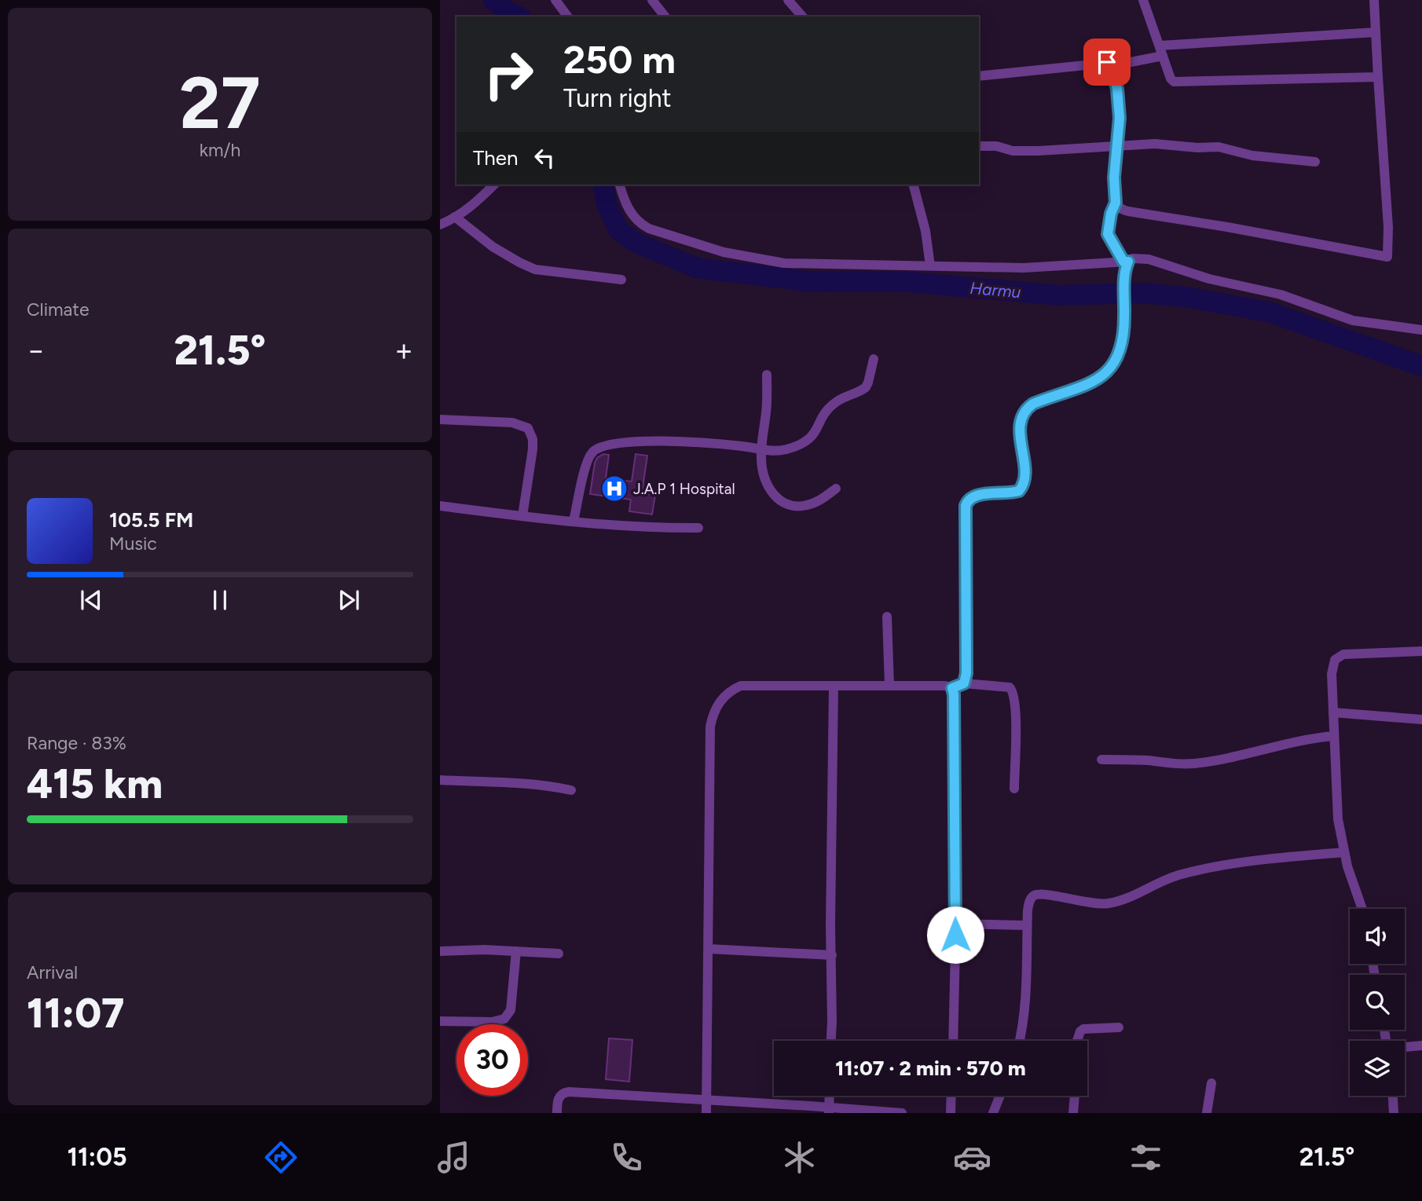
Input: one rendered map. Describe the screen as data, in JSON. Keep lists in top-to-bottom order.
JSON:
{
  "water": ["Harmu"],
  "places": {
    "hospital": ["J.A.P 1 Hospital"]
  },
  "page": {
    "tile": [
      ["27", "km/h"],
      "Climate",
      ["Range · 83%", "415 km"],
      ["Arrival", "11:07"]
    ],
    "turn": ["250 m", "Turn right"],
    "then": "Then",
    "heat": ["−", "21.5°", "+"],
    "song": ["105.5 FM", "Music"],
    "limit": "30",
    "trip": "11:07 · 2 min · 570 m",
    "tabs": ["11:05", "21.5°"]
  }
}
